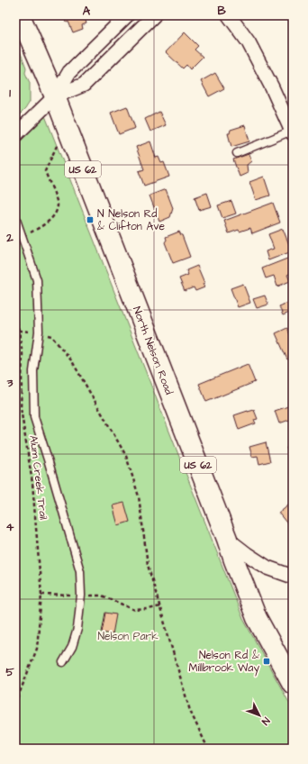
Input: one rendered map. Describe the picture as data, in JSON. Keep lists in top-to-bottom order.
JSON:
{
  "streets": {
    "main road": ["US 62", "North Nelson Road"],
    "path": ["Alum Creek Trail"]
  },
  "parks": ["Nelson Park"],
  "places": {
    "transit": ["N Nelson Rd & Clifton Ave", "Nelson Rd & Millbrook Way"]
  },
  "north": "bottom right",
  "grid": {
    "columns": ["A", "B"],
    "rows": [
      "1",
      "2",
      "3",
      "4",
      "5"
    ]
  }
}
